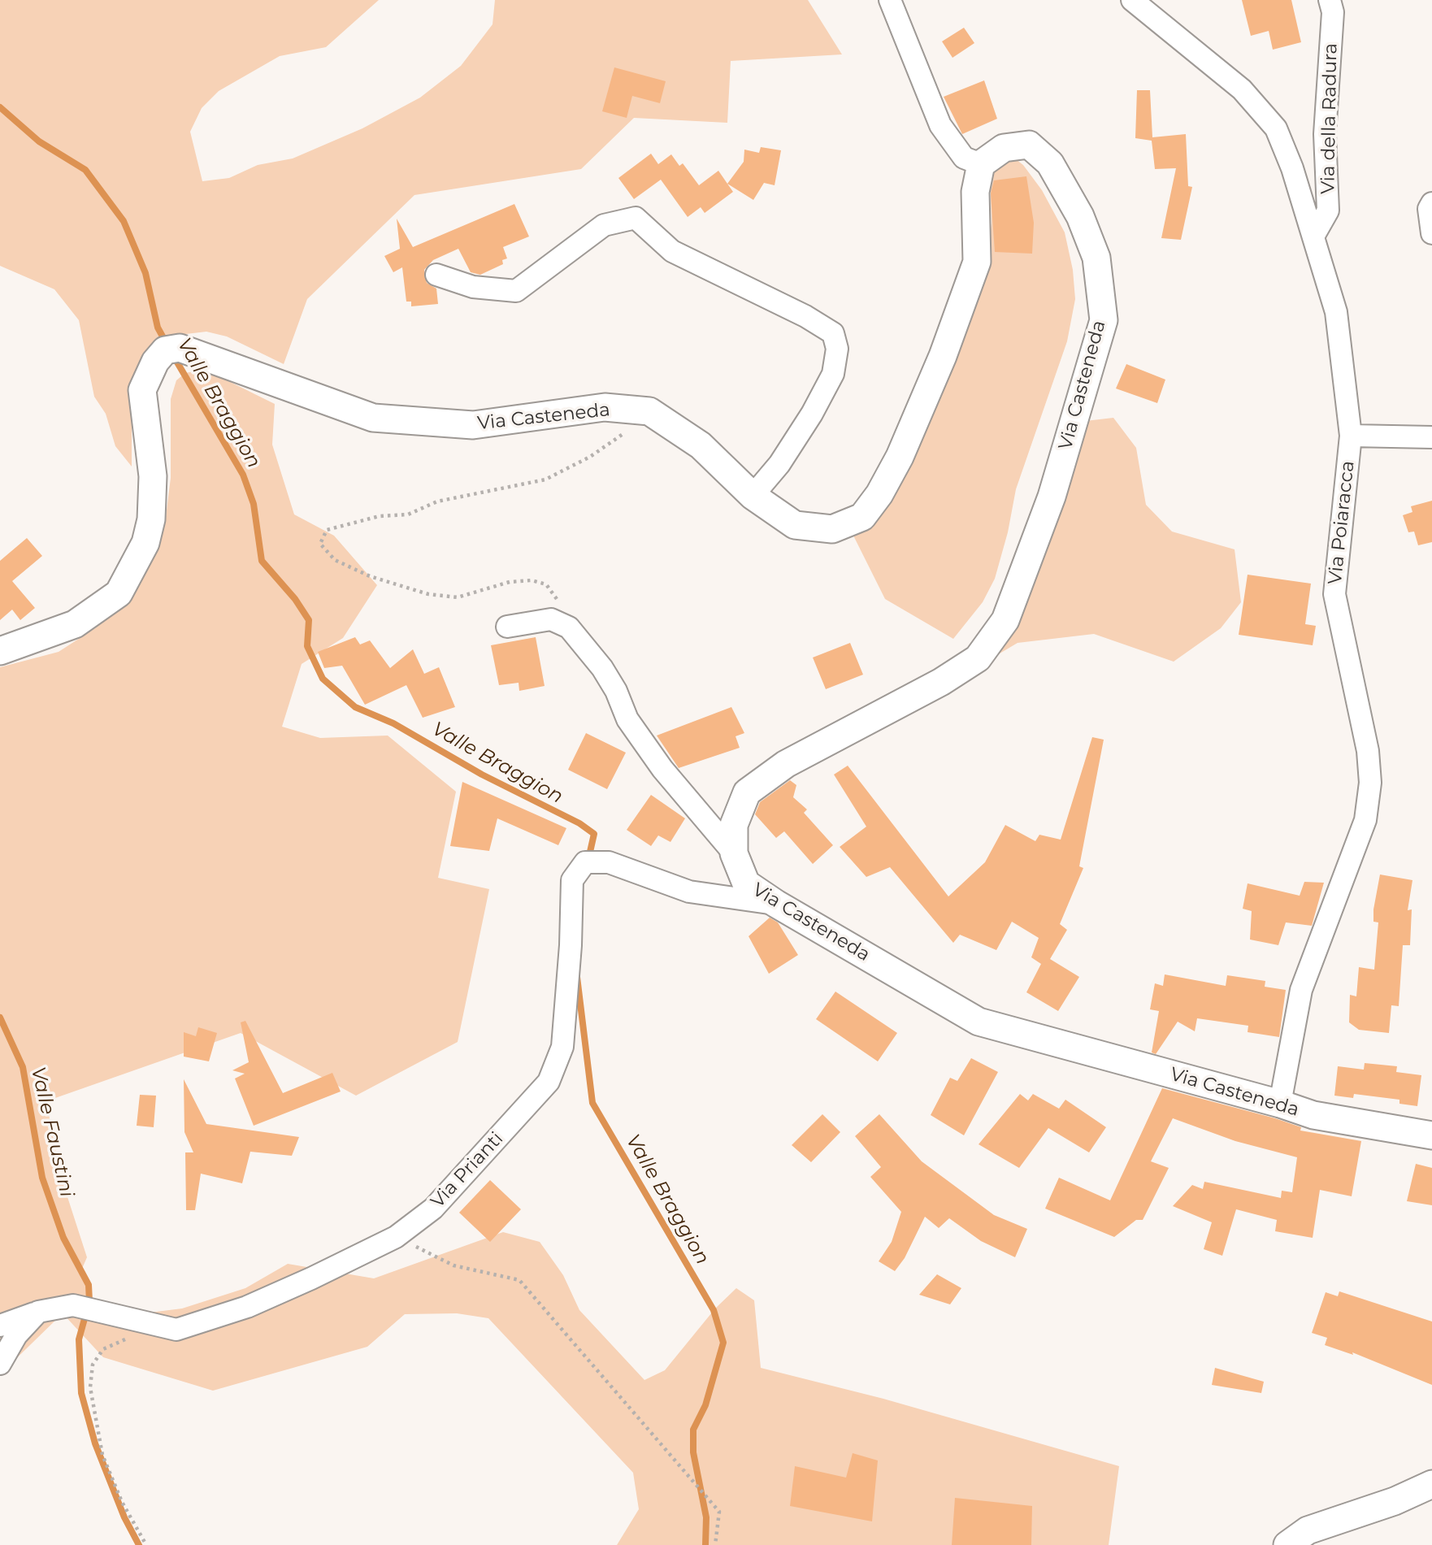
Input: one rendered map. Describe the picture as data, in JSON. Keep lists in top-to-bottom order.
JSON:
{
  "streets": {
    "street": [
      "Via della Radura",
      "Via Casteneda",
      "Via Poiaracca",
      "Via Prianti"
    ]
  },
  "crossings": [
    ["Via della Radura", "Via Poiaracca"],
    ["Via Casteneda", "Via Poiaracca"],
    ["Via Casteneda", "Via Prianti"]
  ],
  "water": ["Valle Braggion", "Valle Faustini"]
}
